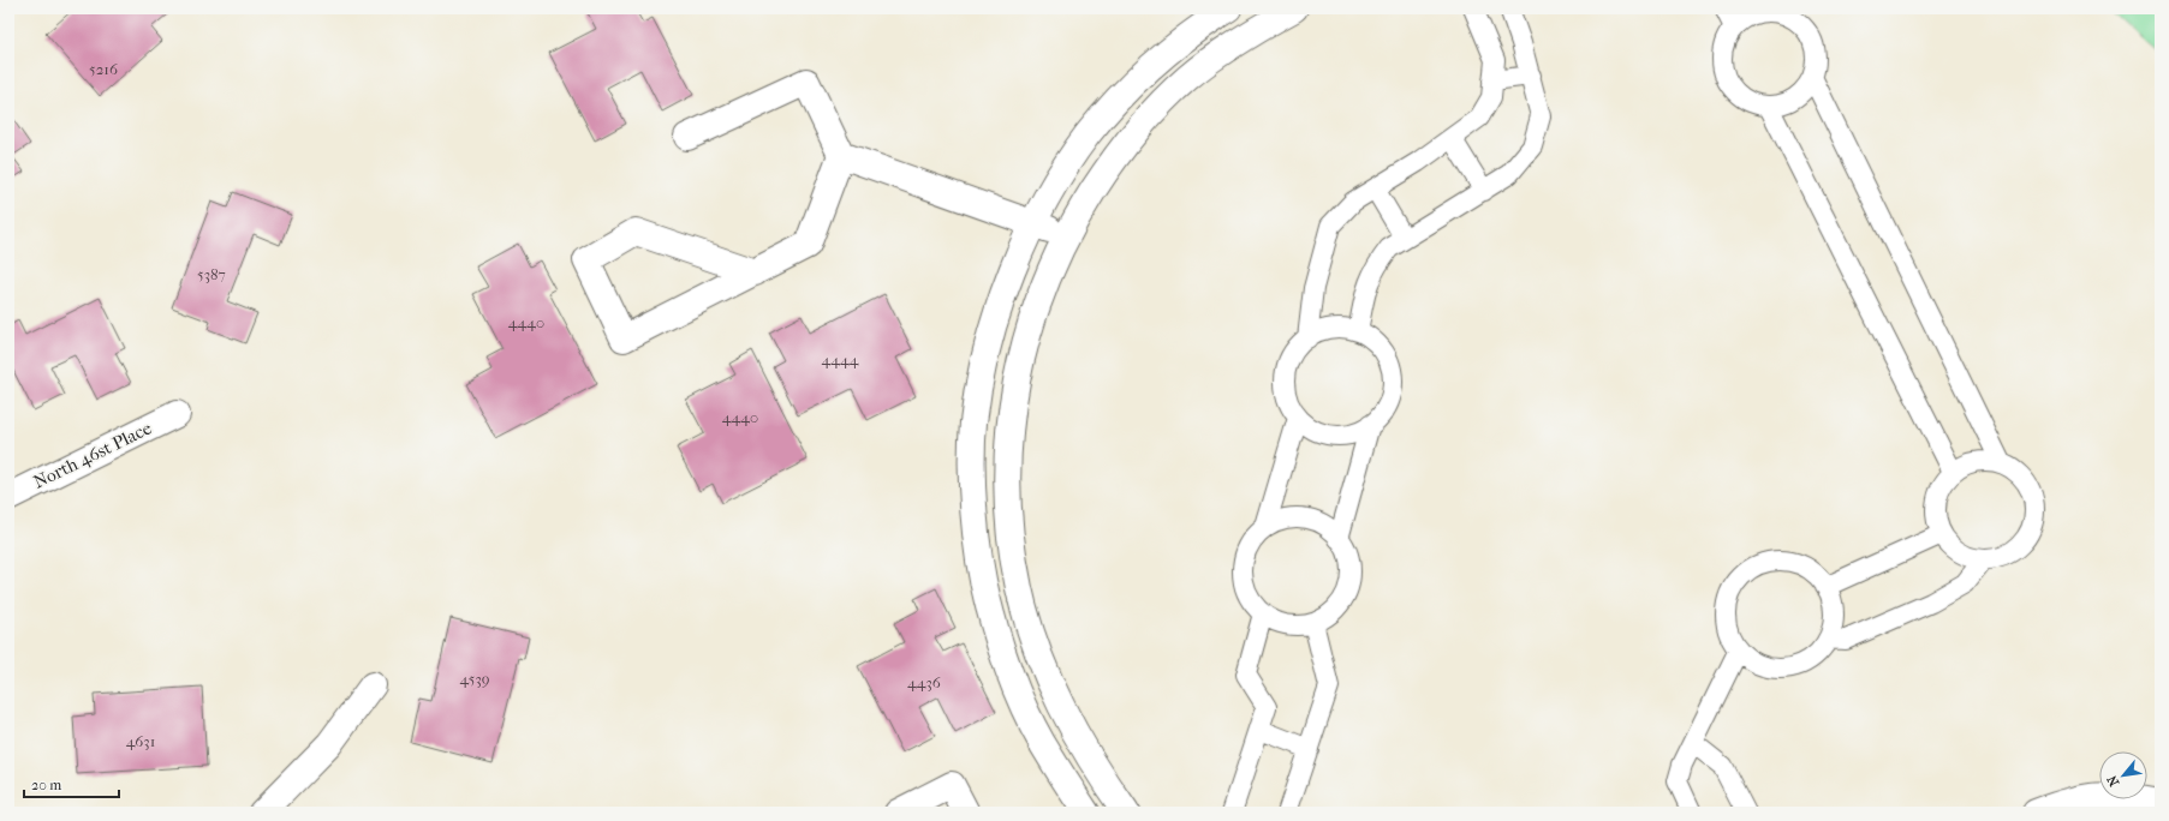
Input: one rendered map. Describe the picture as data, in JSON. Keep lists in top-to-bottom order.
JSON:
{
  "streets": {
    "street": ["North 46st Place"]
  },
  "house_numbers": [
    "5216",
    "5387",
    "4440",
    "4444",
    "4440",
    "4539",
    "4436",
    "4631"
  ],
  "scale_bar": "20 m",
  "north": "bottom left"
}
